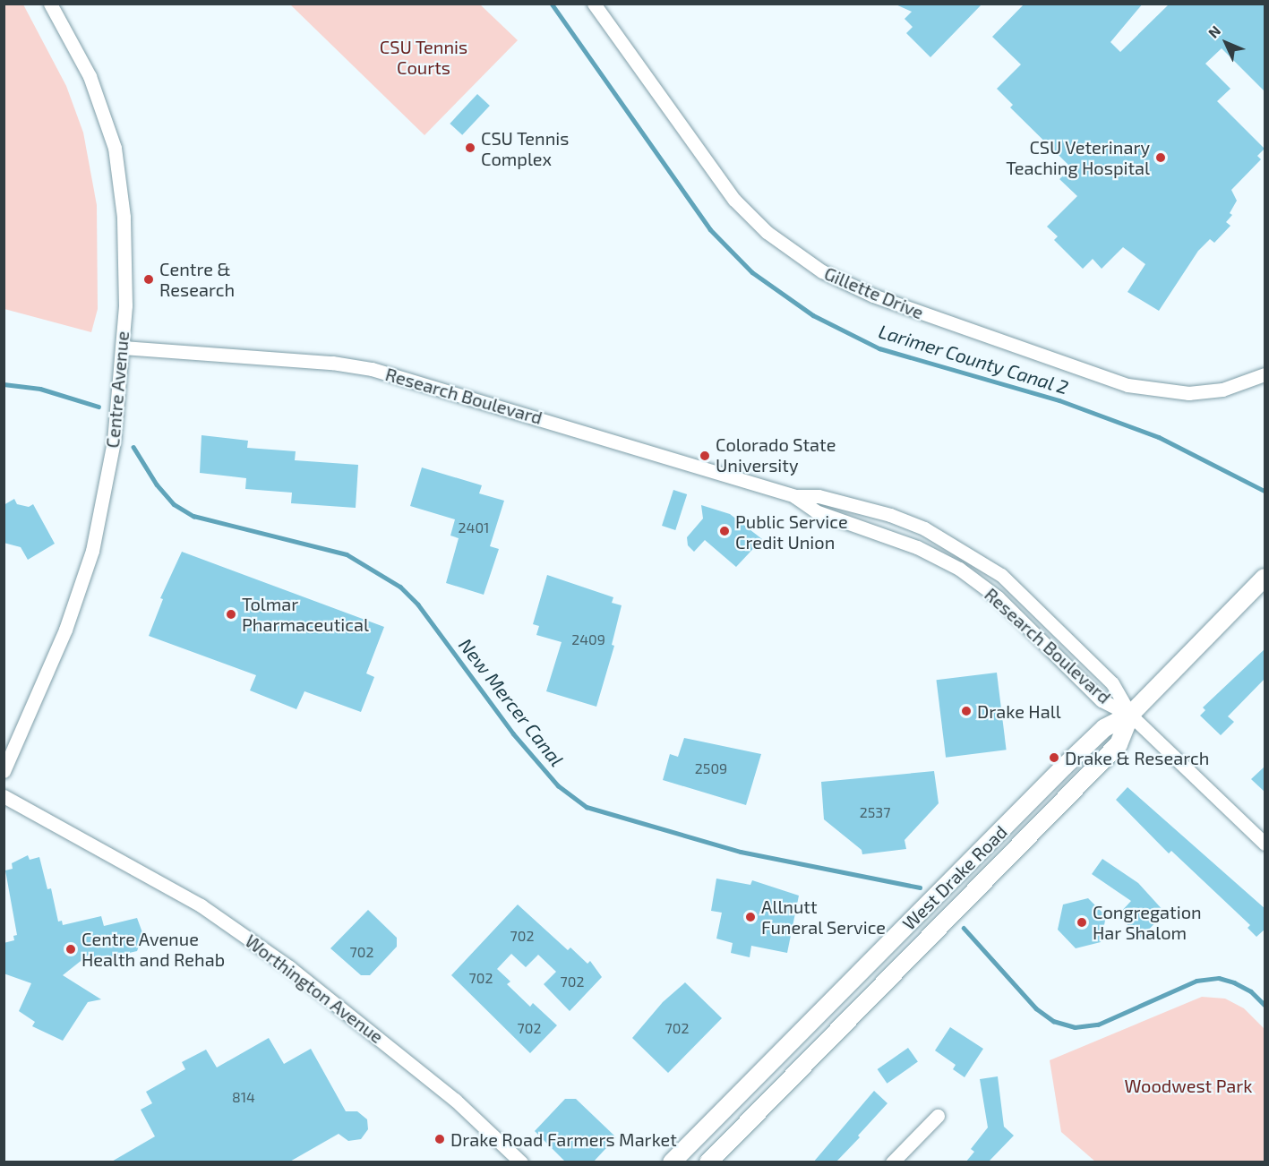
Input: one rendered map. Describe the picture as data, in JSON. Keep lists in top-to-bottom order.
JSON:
{
  "streets": {
    "main road": ["West Drake Road"],
    "street": [
      "Gillette Drive",
      "Centre Avenue",
      "Research Boulevard",
      "Worthington Avenue"
    ]
  },
  "crossings": [
    ["Centre Avenue", "Research Boulevard"],
    ["Research Boulevard", "West Drake Road"]
  ],
  "water": ["Larimer County Canal 2", "New Mercer Canal"],
  "parks": ["CSU Tennis Courts", "Woodwest Park"],
  "places": [
    "CSU Tennis Complex",
    "CSU Veterinary Teaching Hospital",
    "Centre & Research",
    "Colorado State University",
    "Public Service Credit Union",
    "Tolmar Pharmaceutical",
    "Drake Hall",
    "Drake & Research",
    "Allnutt Funeral Service",
    "Congregation Har Shalom",
    "Centre Avenue Health and Rehab",
    "Drake Road Farmers Market"
  ],
  "house_numbers": [
    "2401",
    "2409",
    "2509",
    "2537",
    "702",
    "702",
    "702",
    "702",
    "702",
    "702",
    "814"
  ],
  "north": "top left"
}
